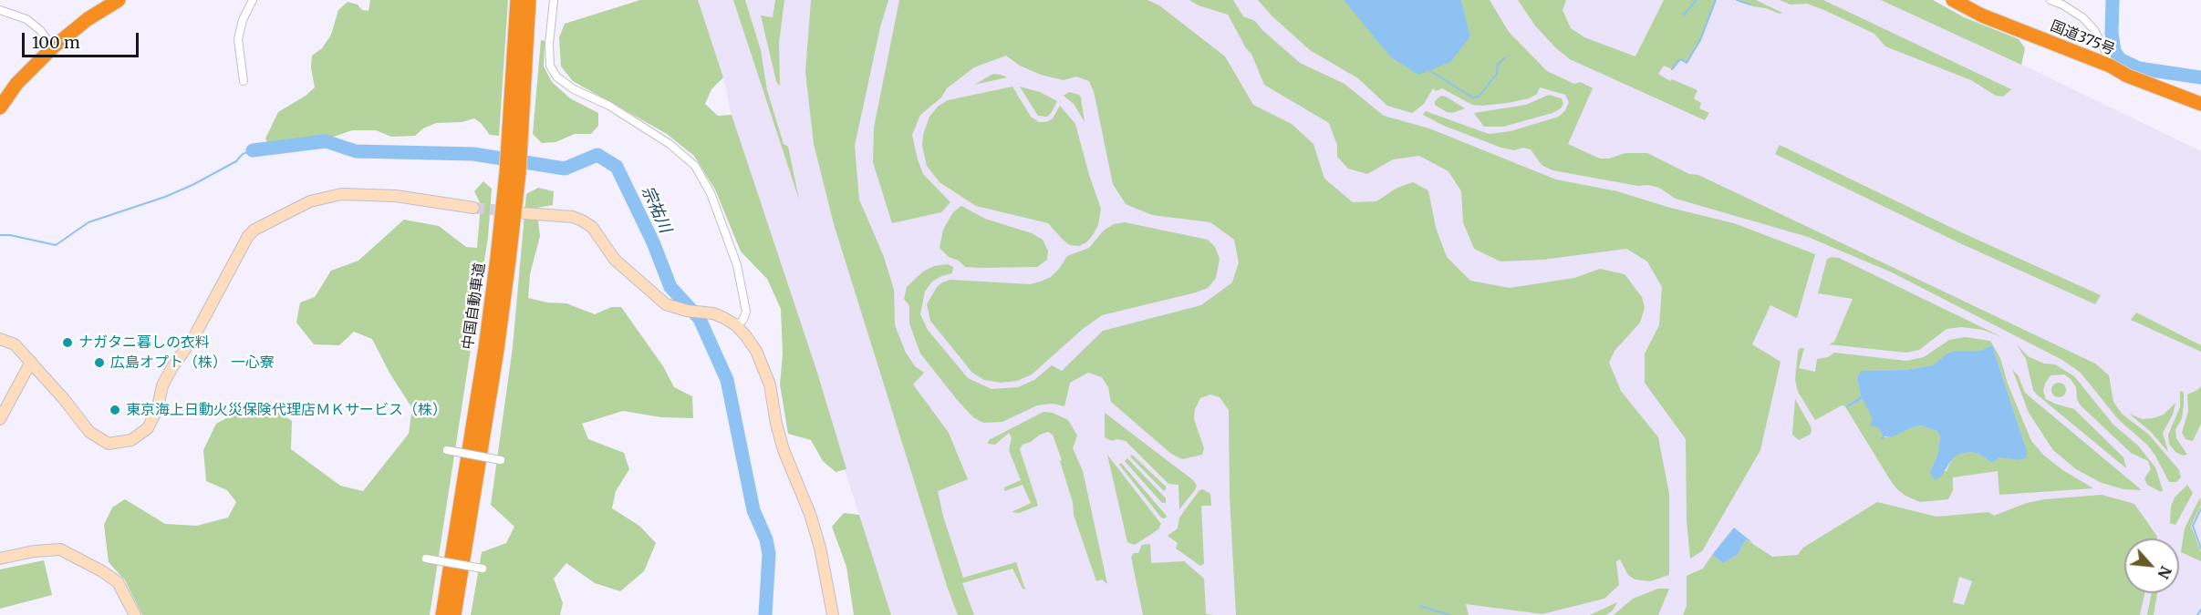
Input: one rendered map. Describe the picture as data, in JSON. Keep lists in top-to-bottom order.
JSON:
{
  "streets": {
    "highway": ["国道375号", "中国自動車道"]
  },
  "water": ["宗祐川"],
  "places": ["ナガタニ暮しの衣料", "広島オプト（株） 一心寮", "東京海上日動火災保険代理店ＭＫサービス（株）"],
  "scale_bar": "100 m",
  "north": "bottom right"
}
